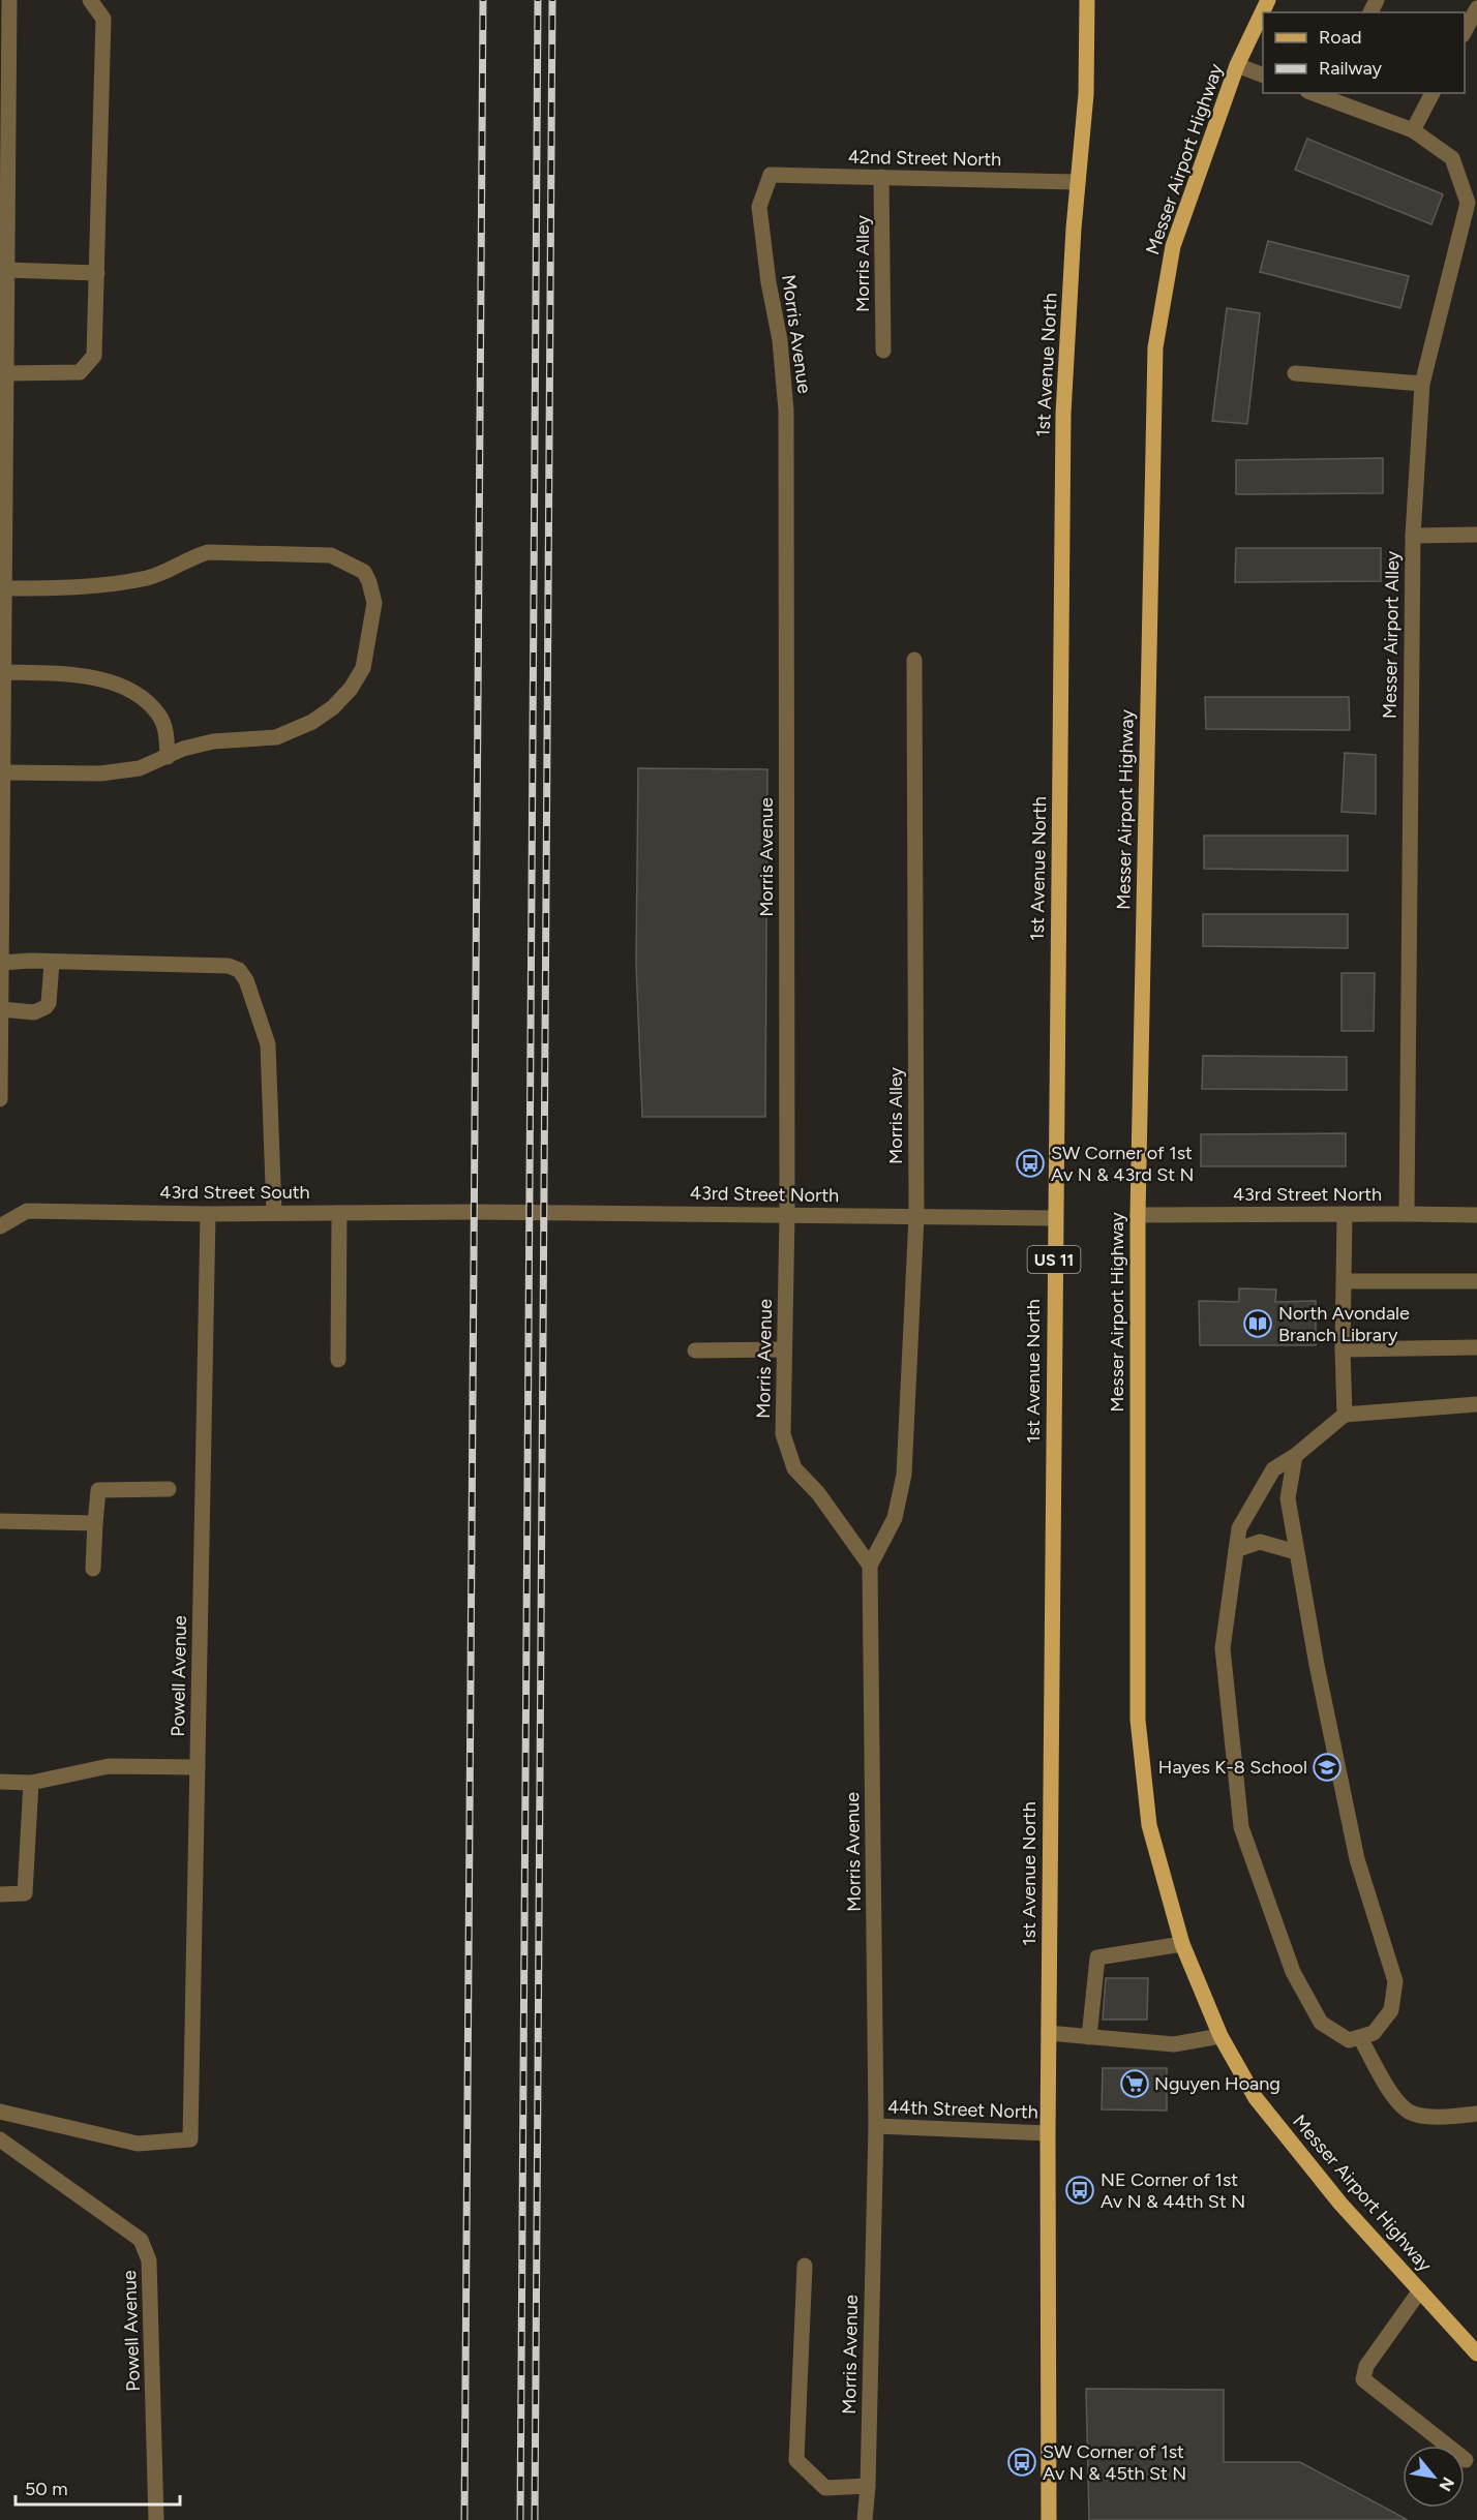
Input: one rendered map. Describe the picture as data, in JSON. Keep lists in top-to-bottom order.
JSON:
{
  "streets": {
    "main road": ["Messer Airport Highway", "1st Avenue North", "US 11"],
    "street": [
      "42nd Street North",
      "Morris Alley",
      "Morris Avenue",
      "Messer Airport Alley",
      "43rd Street South",
      "43rd Street North",
      "Powell Avenue",
      "44th Street North"
    ]
  },
  "crossings": [
    ["42nd Street North", "Morris Alley"],
    ["42nd Street North", "Morris Avenue"],
    ["42nd Street North", "1st Avenue North"],
    ["Messer Airport Highway", "43rd Street North"],
    ["Morris Alley", "Morris Avenue"],
    ["Morris Alley", "43rd Street North"],
    ["Morris Avenue", "43rd Street North"],
    ["Morris Avenue", "44th Street North"],
    ["1st Avenue North", "43rd Street North"],
    ["1st Avenue North", "44th Street North"],
    ["Messer Airport Alley", "43rd Street North"],
    ["43rd Street South", "43rd Street North"],
    ["43rd Street South", "Powell Avenue"]
  ],
  "places": {
    "bus stop": ["SW Corner of 1st Av N & 43rd St N", "NE Corner of 1st Av N & 44th St N", "SW Corner of 1st Av N & 45th St N"],
    "library": ["North Avondale Branch Library"],
    "school or university": ["Hayes K-8 School"],
    "supermarket": ["Nguyen Hoang"]
  },
  "legend": ["Road", "Railway"],
  "scale_bar": "50 m",
  "north": "bottom right"
}
